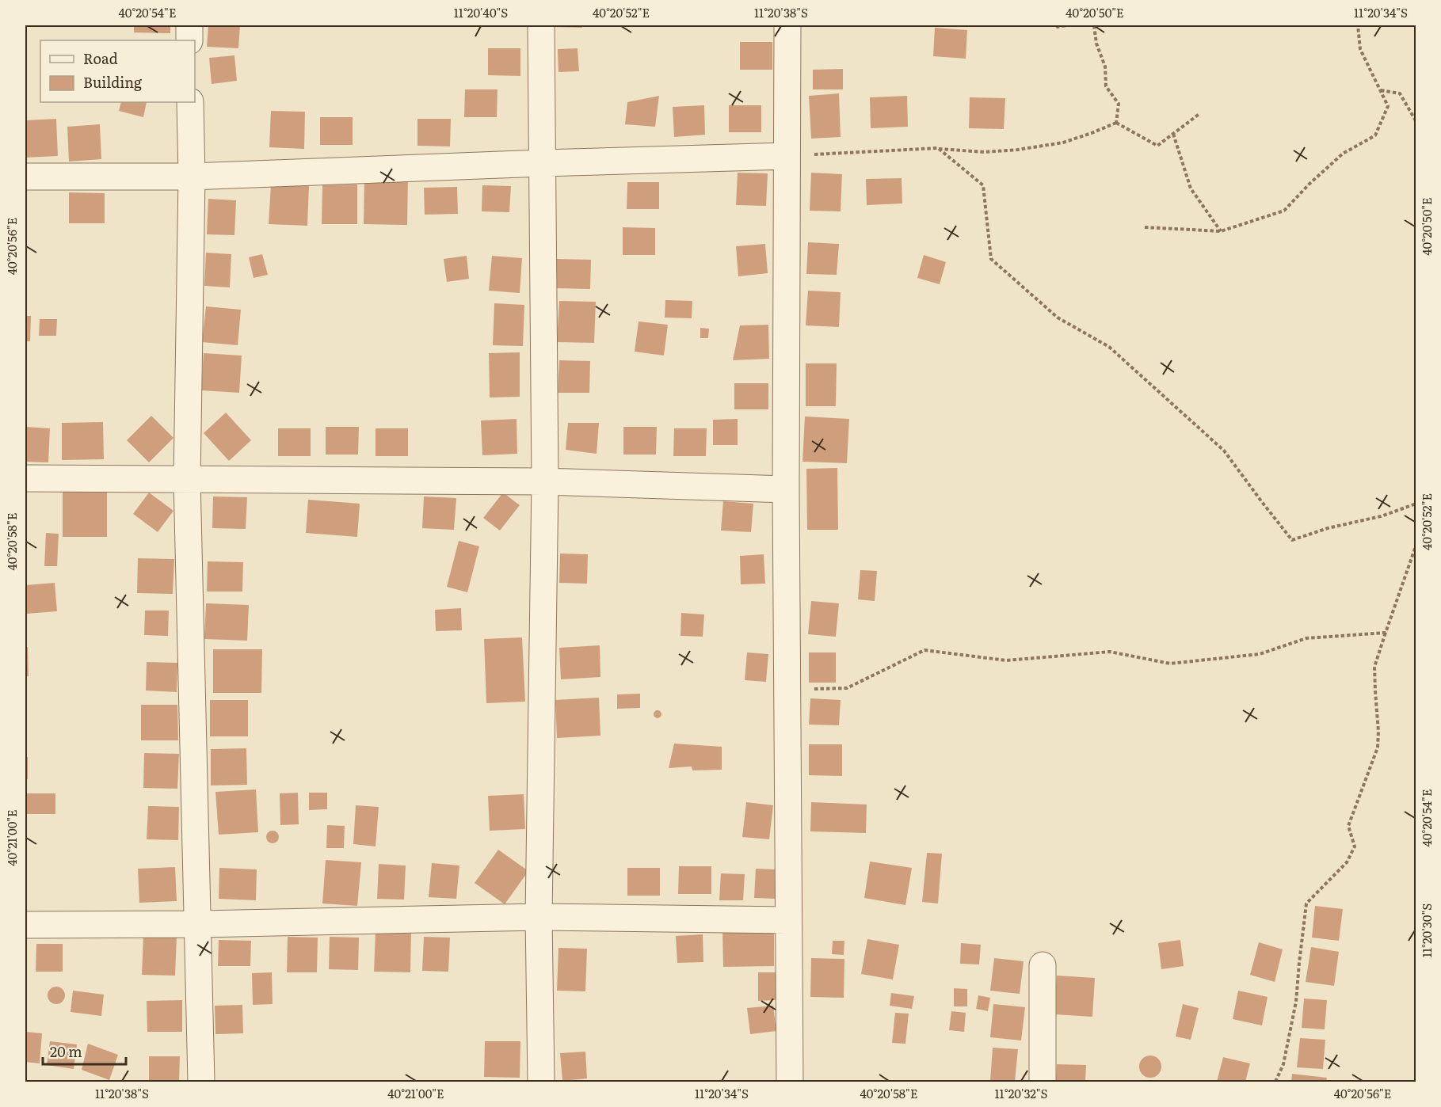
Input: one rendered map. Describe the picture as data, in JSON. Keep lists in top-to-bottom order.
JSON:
{
  "legend": ["Road", "Building"],
  "scale_bar": "20 m",
  "coordinates": [
    "40°20'54\"E",
    "11°20'40\"S",
    "40°20'52\"E",
    "11°20'38\"S",
    "40°20'50\"E",
    "11°20'34\"S",
    "40°20'56\"E",
    "40°20'58\"E",
    "40°21'00\"E",
    "11°20'30\"S",
    "11°20'32\"S"
  ]
}
